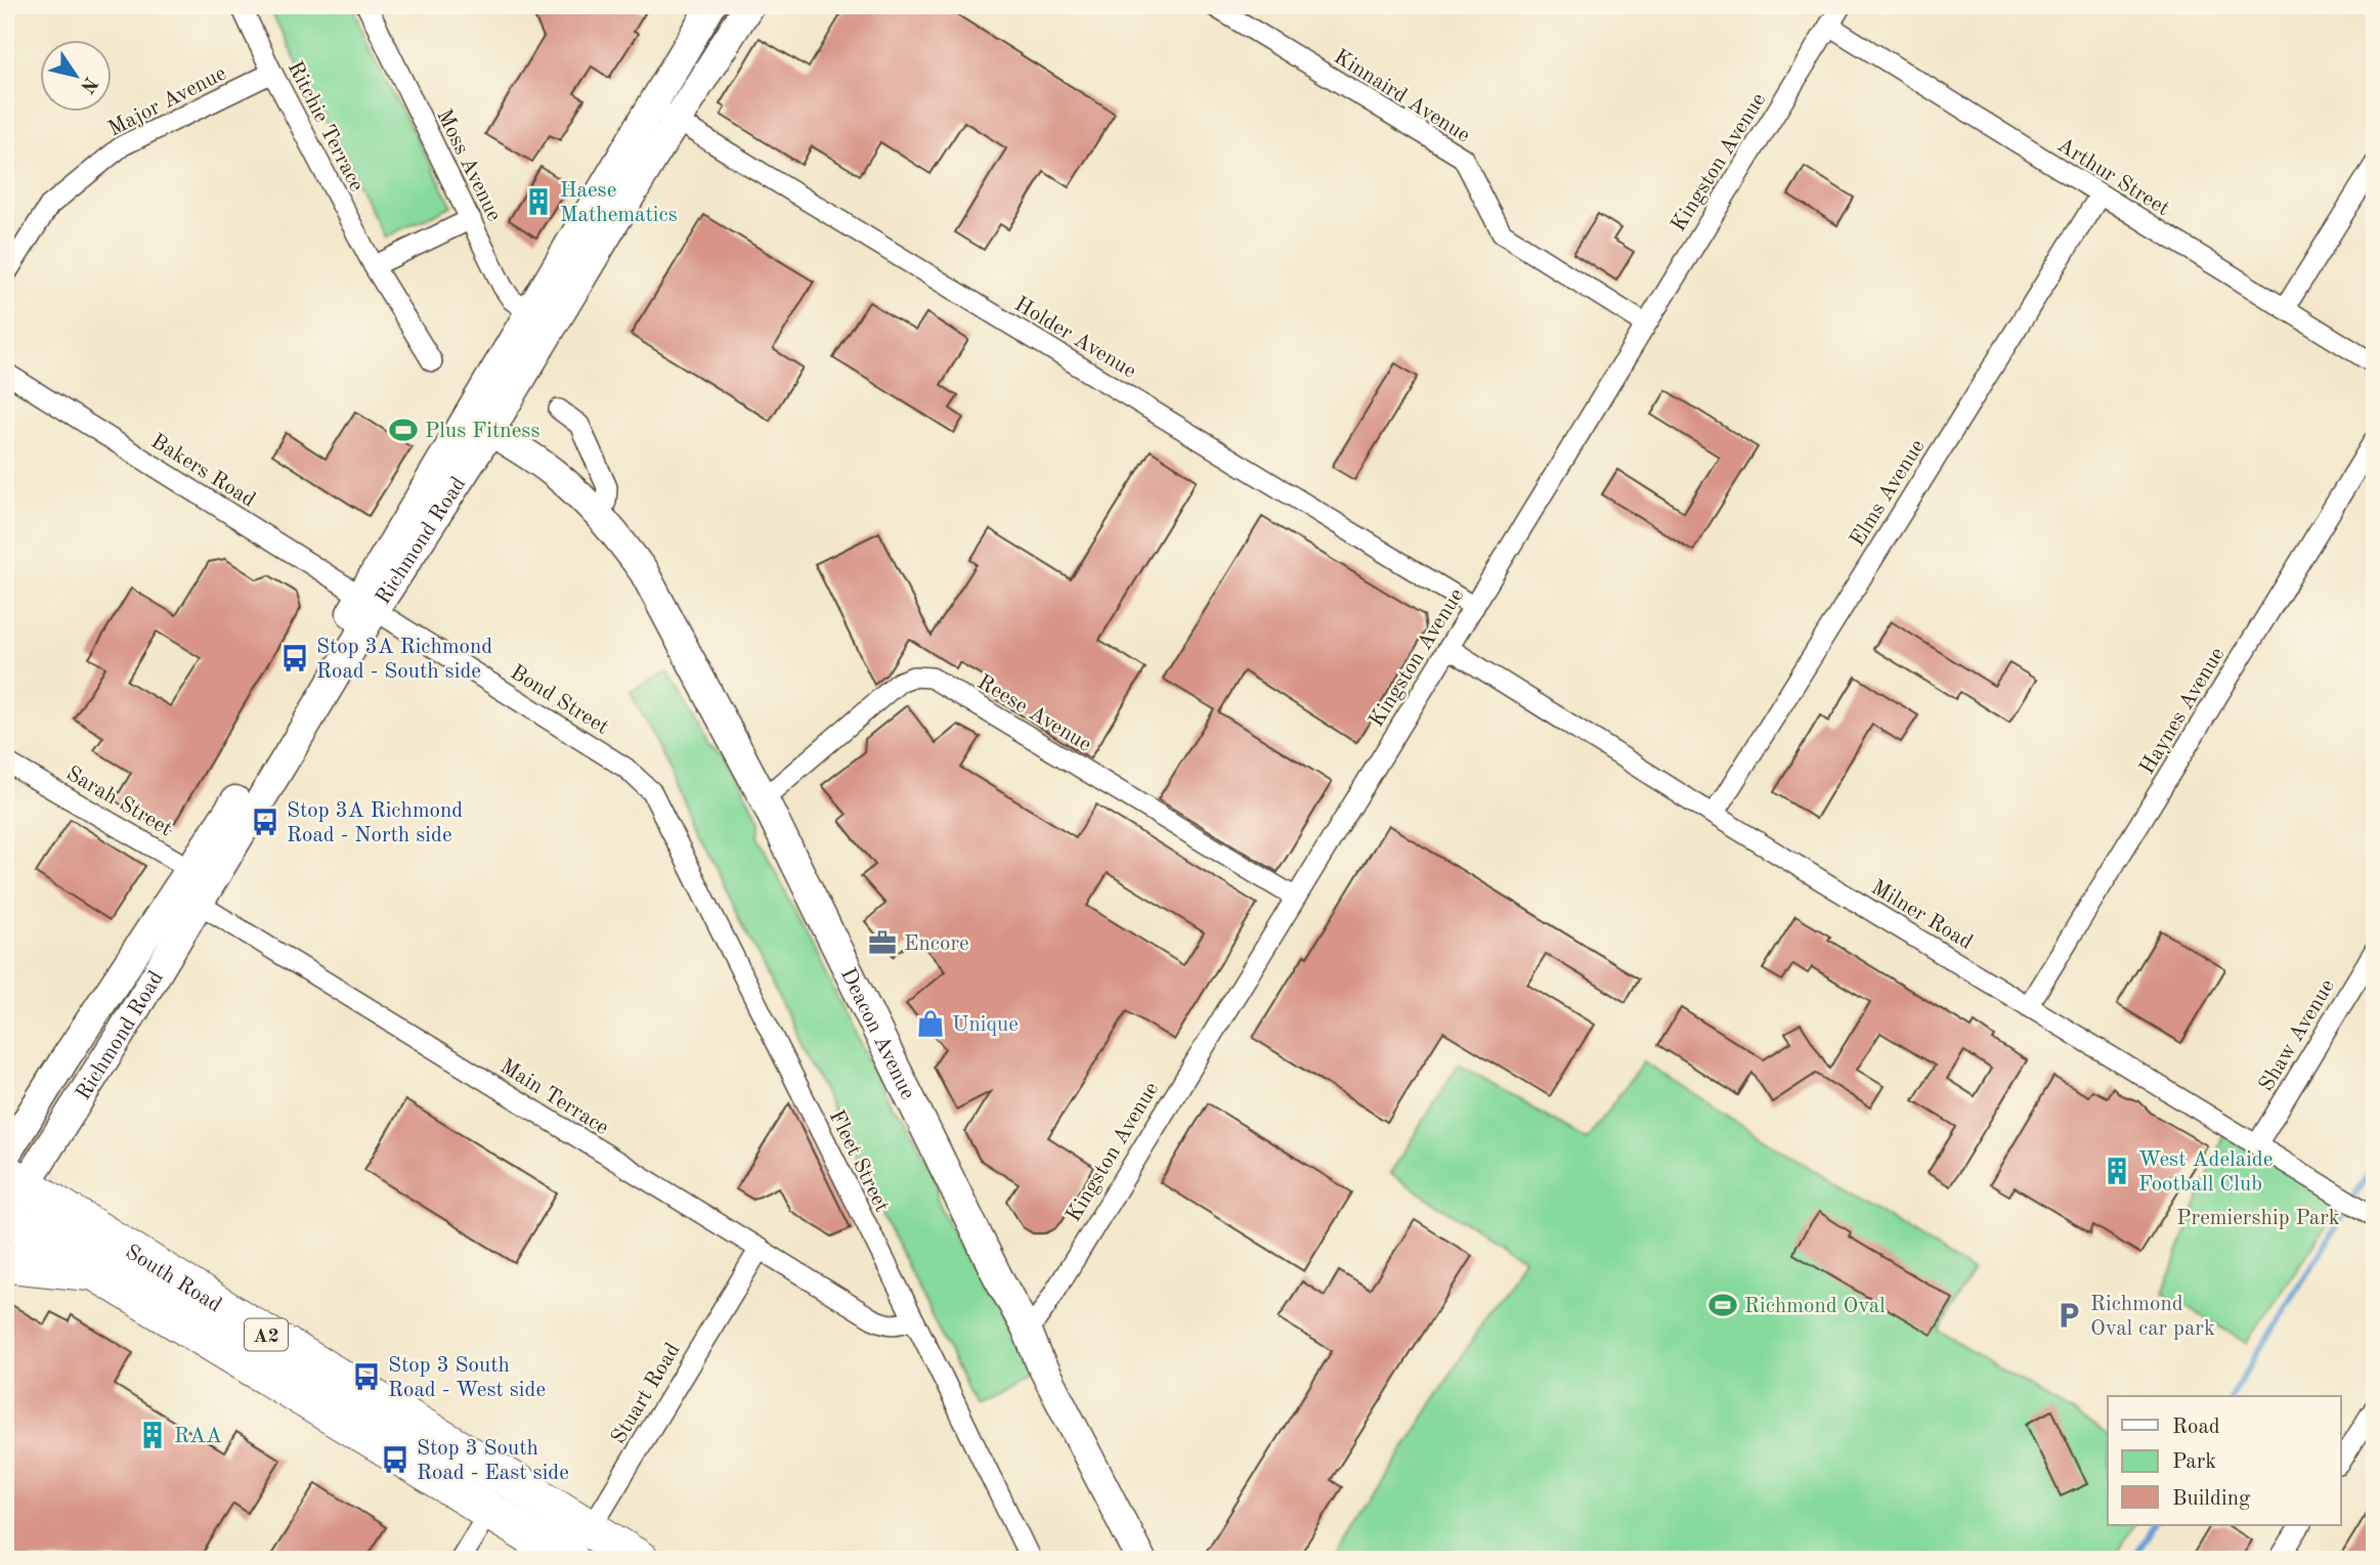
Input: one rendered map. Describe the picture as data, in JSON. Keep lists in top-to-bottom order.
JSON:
{
  "streets": {
    "highway": ["South Road", "A2"],
    "main road": ["Richmond Road", "Deacon Avenue"],
    "street": [
      "Kinnaird Avenue",
      "Major Avenue",
      "Ritchie Terrace",
      "Kingston Avenue",
      "Moss Avenue",
      "Arthur Street",
      "Holder Avenue",
      "Bakers Road",
      "Elms Avenue",
      "Bond Street",
      "Haynes Avenue",
      "Reese Avenue",
      "Sarah Street",
      "Milner Road",
      "Shaw Avenue",
      "Main Terrace",
      "Fleet Street",
      "Stuart Road"
    ]
  },
  "crossings": [
    ["Kinnaird Avenue", "Kingston Avenue"],
    ["Major Avenue", "Ritchie Terrace"],
    ["Kingston Avenue", "Arthur Street"],
    ["Kingston Avenue", "Holder Avenue"],
    ["Kingston Avenue", "Reese Avenue"],
    ["Kingston Avenue", "Milner Road"],
    ["Kingston Avenue", "Deacon Avenue"],
    ["Moss Avenue", "Richmond Road"],
    ["Arthur Street", "Elms Avenue"],
    ["Holder Avenue", "Richmond Road"],
    ["Bakers Road", "Richmond Road"],
    ["Bakers Road", "Bond Street"],
    ["Elms Avenue", "Milner Road"],
    ["Richmond Road", "Bond Street"],
    ["Richmond Road", "Sarah Street"],
    ["Richmond Road", "Deacon Avenue"],
    ["Richmond Road", "Main Terrace"],
    ["Richmond Road", "South Road"],
    ["Bond Street", "Fleet Street"],
    ["Haynes Avenue", "Milner Road"],
    ["Reese Avenue", "Deacon Avenue"],
    ["Sarah Street", "Main Terrace"],
    ["Milner Road", "Shaw Avenue"],
    ["Main Terrace", "Fleet Street"],
    ["Main Terrace", "Stuart Road"],
    ["South Road", "Stuart Road"]
  ],
  "parks": ["Premiership Park"],
  "places": {
    "building": ["Haese Mathematics", "West Adelaide Football Club", "RAA"],
    "sports": ["Plus Fitness", "Richmond Oval"],
    "bus stop": [
      "Stop 3A Richmond Road - South side",
      "Stop 3A Richmond Road - North side",
      "Stop 3 South Road - West side",
      "Stop 3 South Road - East side"
    ],
    "office": ["Encore"],
    "shop": ["Unique"],
    "parking": ["Richmond Oval car park"]
  },
  "legend": ["Road", "Park", "Building"],
  "north": "bottom right"
}
